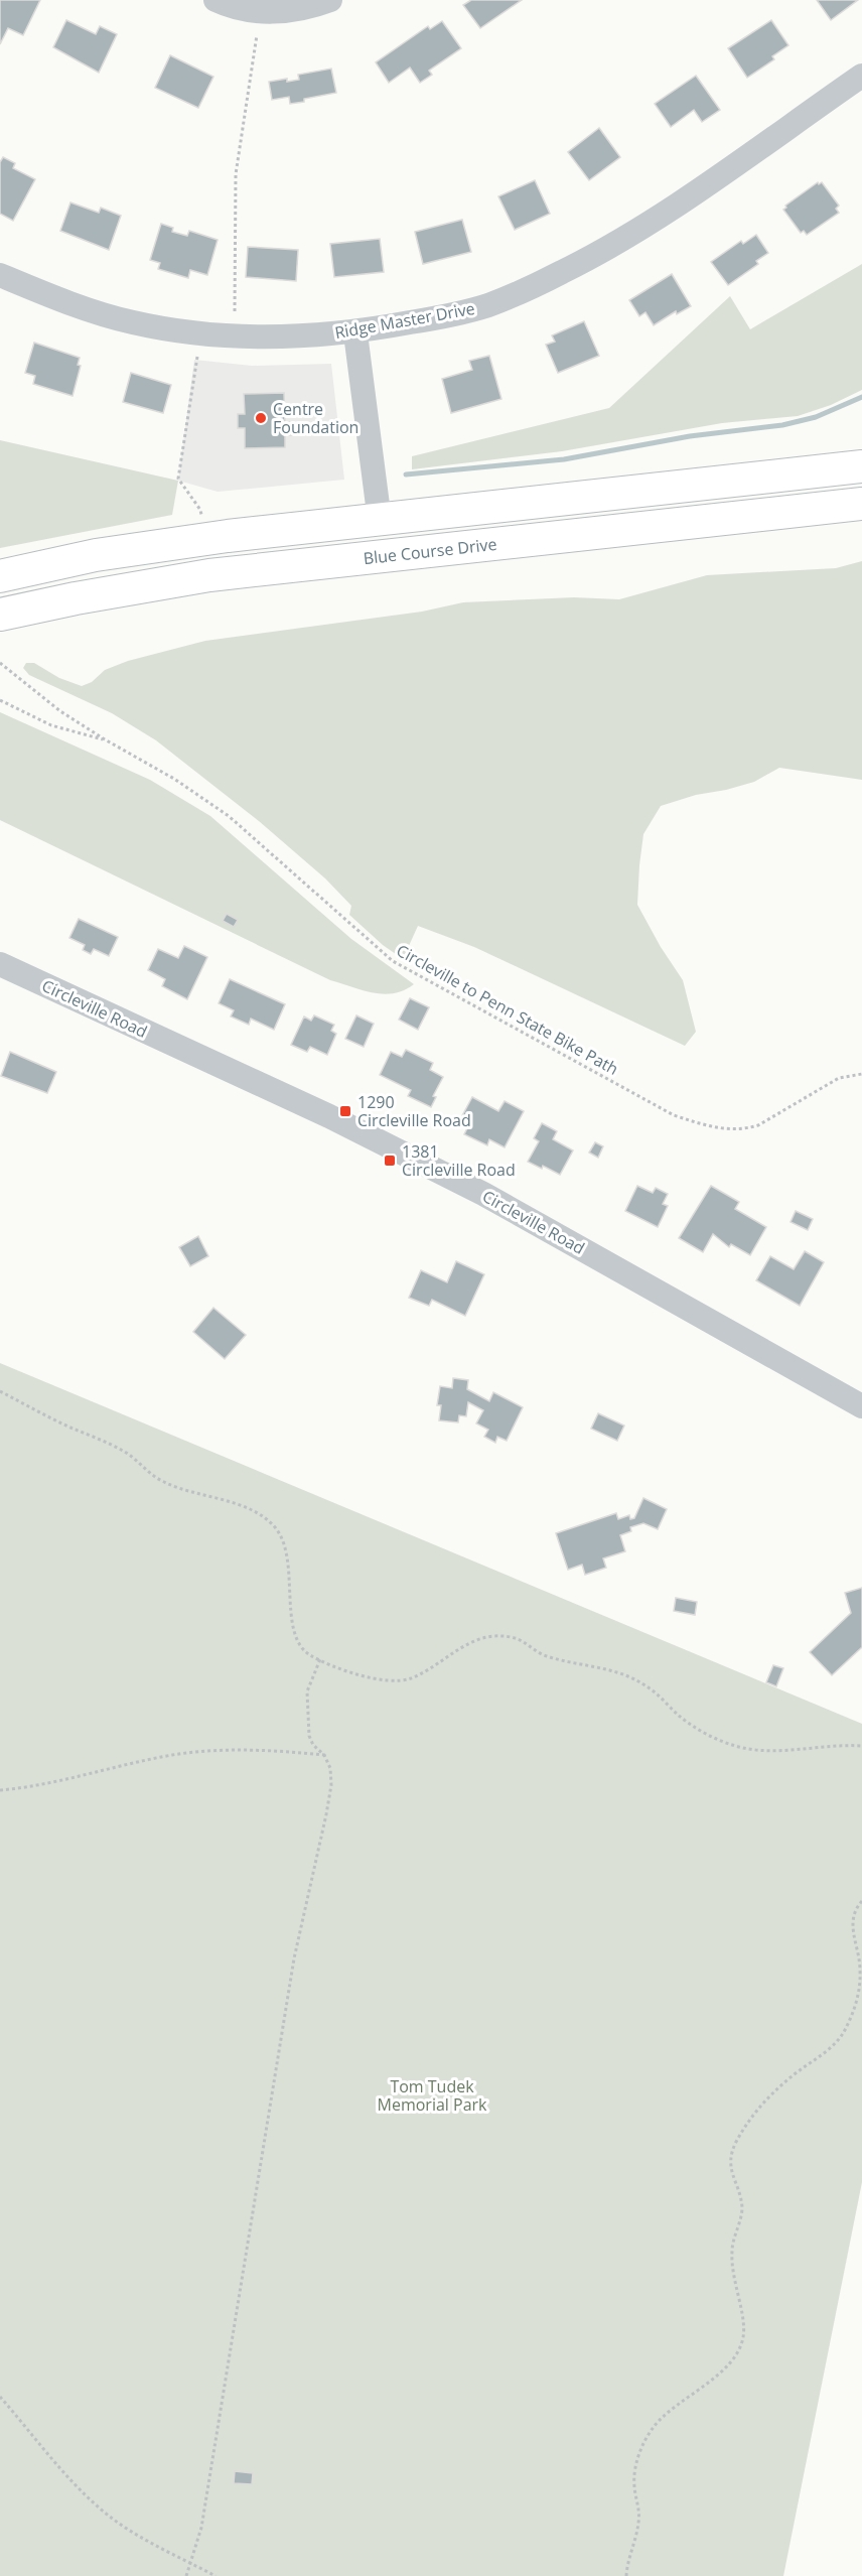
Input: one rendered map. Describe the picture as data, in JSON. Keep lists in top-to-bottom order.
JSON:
{
  "streets": {
    "main road": ["Blue Course Drive"],
    "street": ["Ridge Master Drive", "Circleville Road"],
    "path": ["Circleville to Penn State Bike Path"]
  },
  "parks": ["Tom Tudek Memorial Park"],
  "places": {
    "other": ["Centre Foundation"],
    "transit": ["1290 Circleville Road", "1381 Circleville Road"]
  }
}
